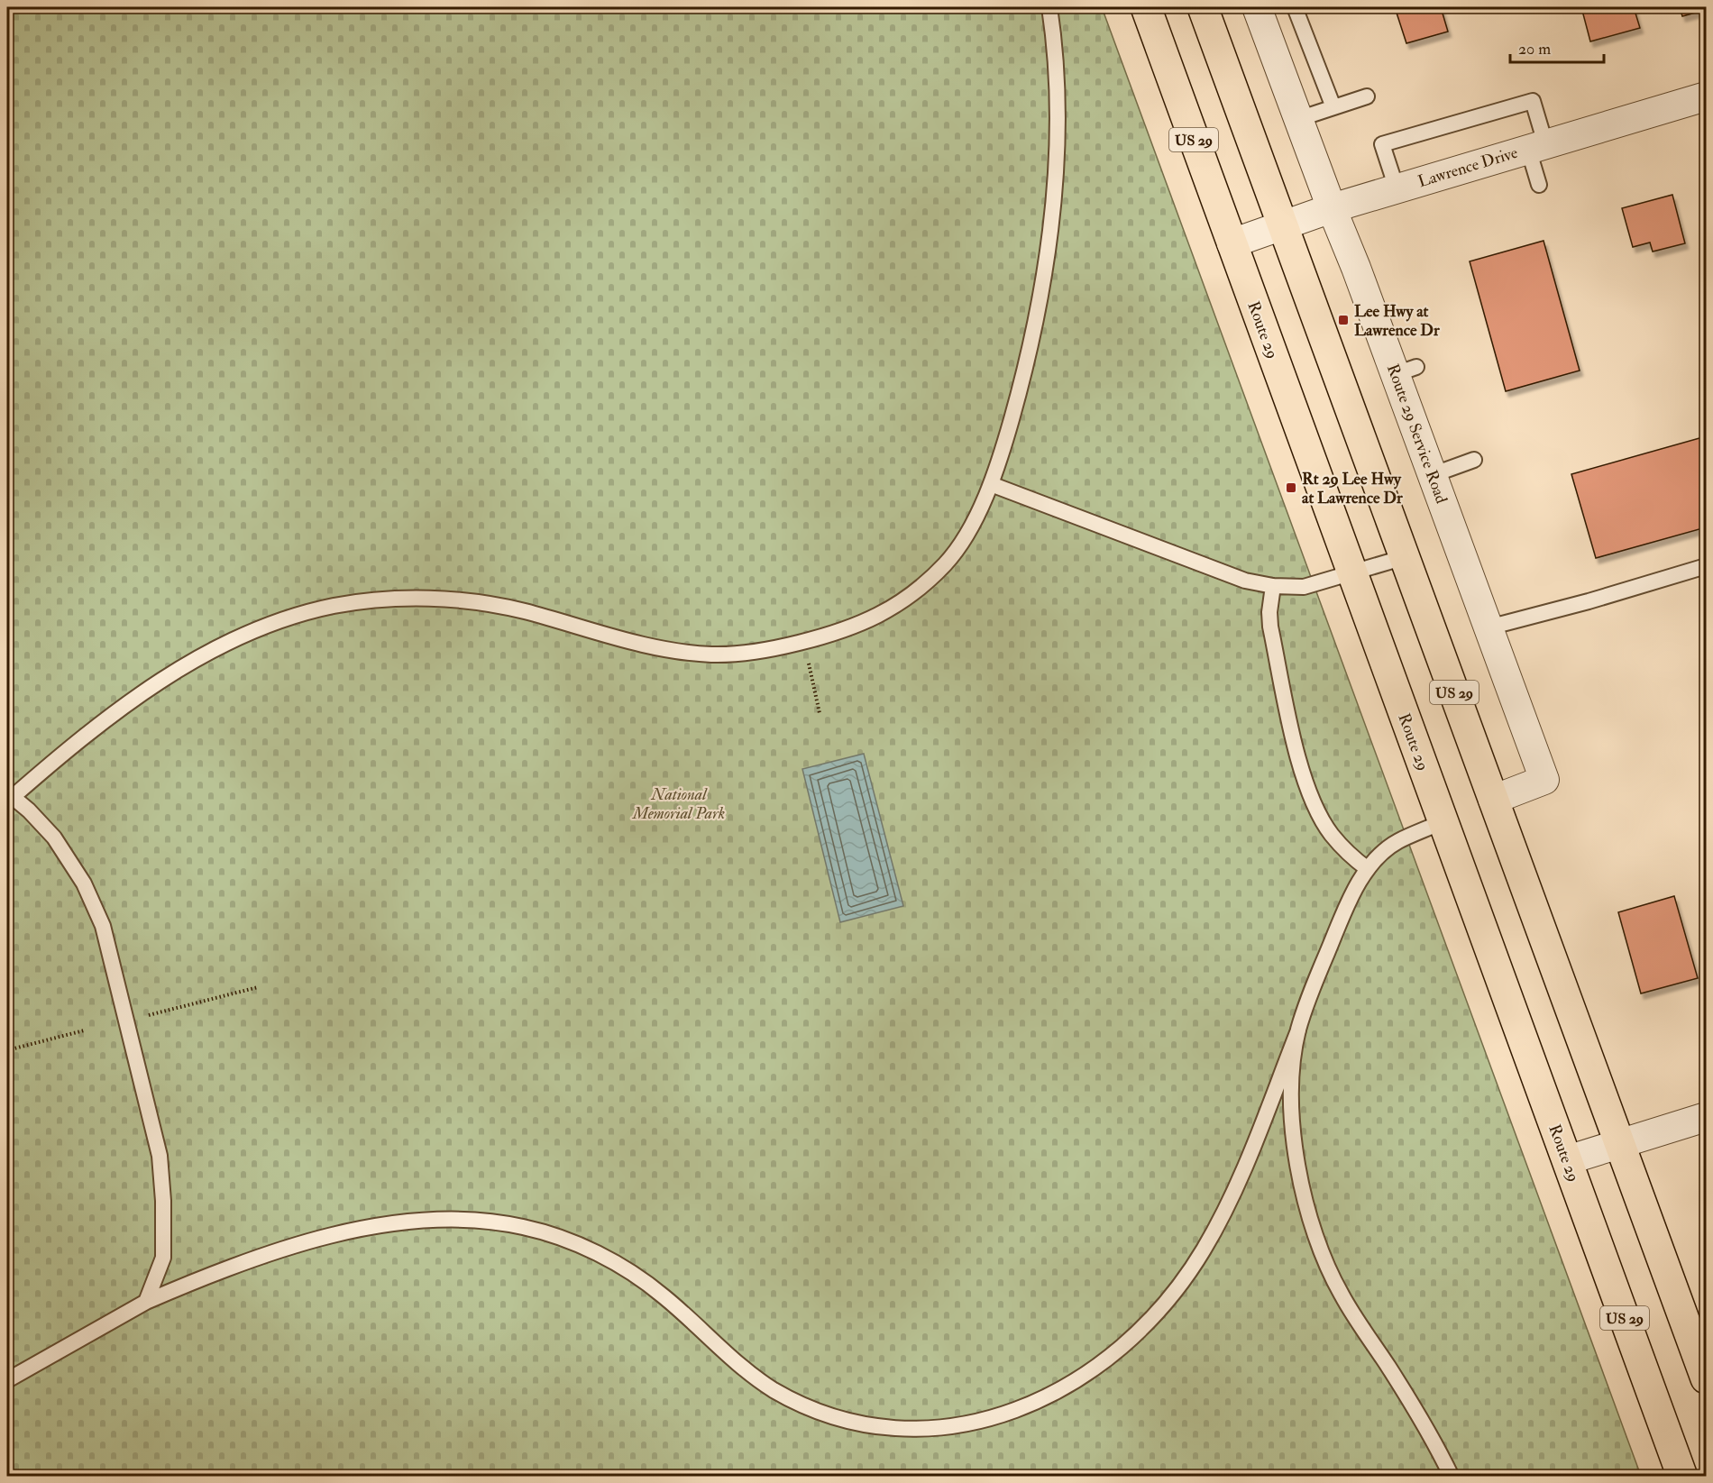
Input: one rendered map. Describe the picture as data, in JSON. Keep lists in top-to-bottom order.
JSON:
{
  "streets": {
    "main road": ["US 29", "Route 29"],
    "street": ["Lawrence Drive", "Route 29 Service Road"]
  },
  "crossings": [
    ["US 29", "Lawrence Drive"],
    ["US 29", "Route 29 Service Road"],
    ["Lawrence Drive", "Route 29"],
    ["Lawrence Drive", "Route 29 Service Road"]
  ],
  "parks": ["National Memorial Park"],
  "places": {
    "transit": ["Lee Hwy at Lawrence Dr", "Rt 29 Lee Hwy at Lawrence Dr"]
  },
  "scale_bar": "20 m"
}
